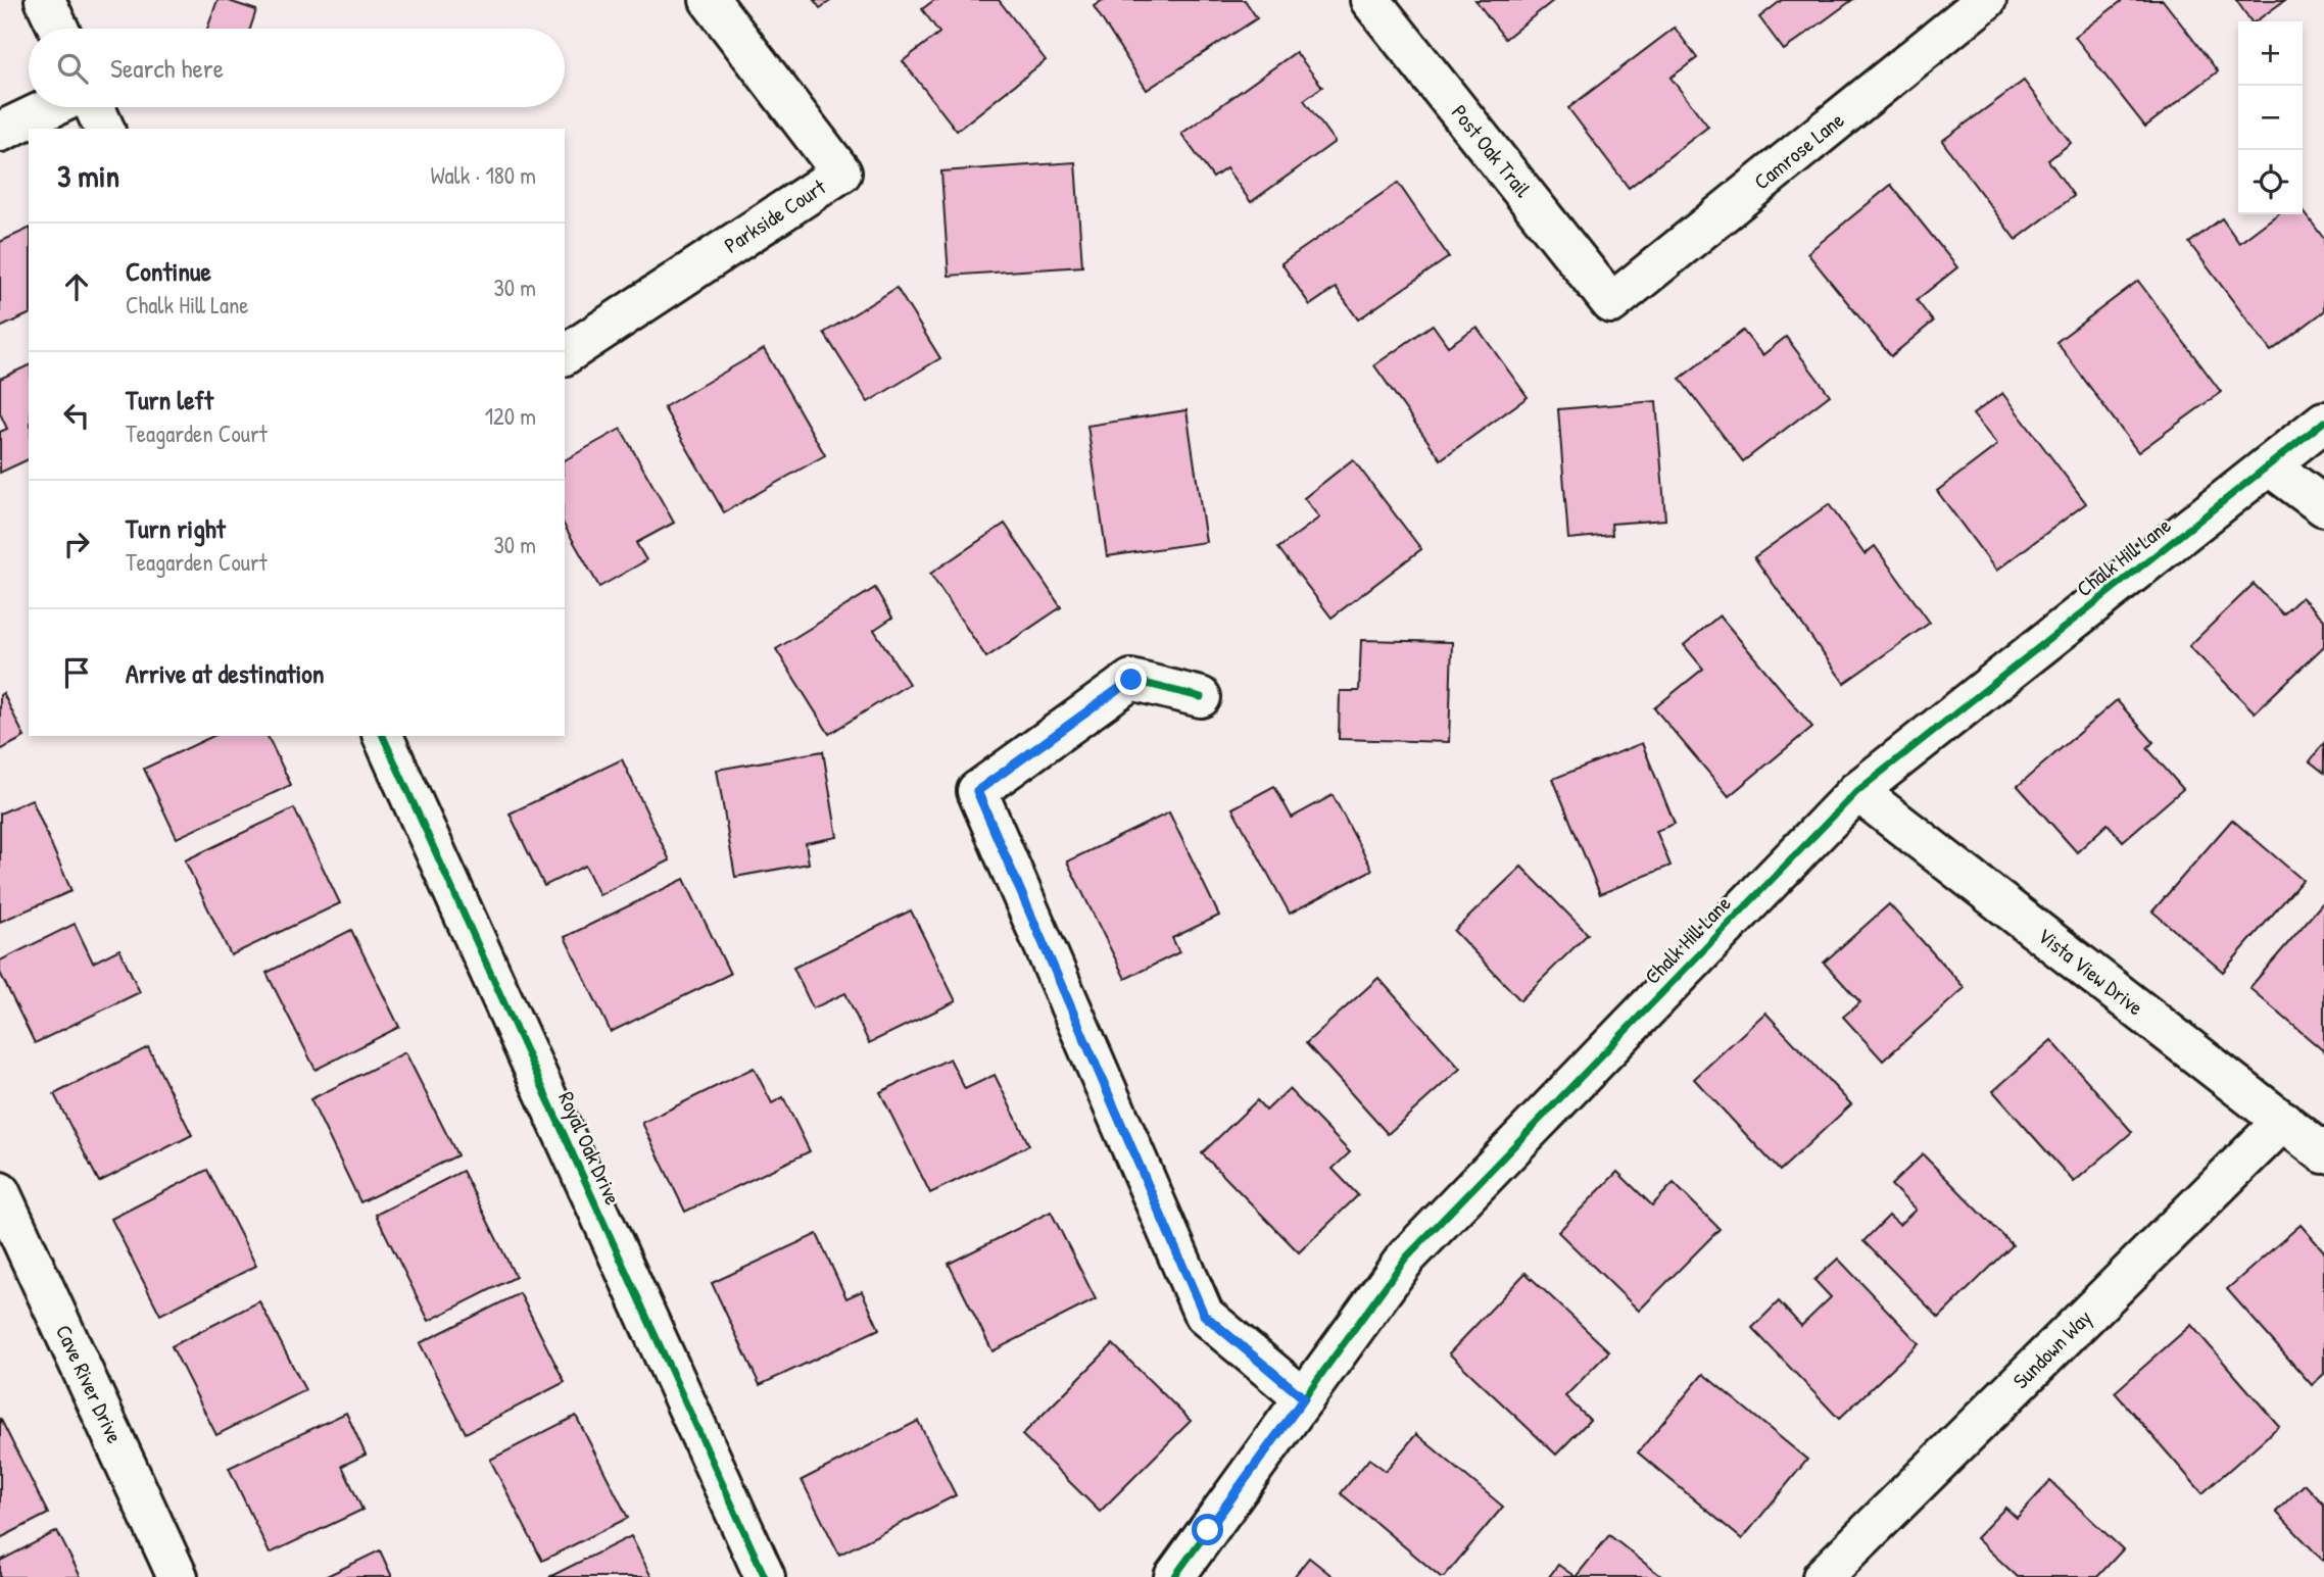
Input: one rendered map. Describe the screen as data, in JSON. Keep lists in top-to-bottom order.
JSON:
{
  "streets": {
    "street": [
      "Post Oak Trail",
      "Camrose Lane",
      "Parkside Court",
      "Chalk Hill Lane",
      "Vista View Drive",
      "Royal Oak Drive",
      "Sundown Way",
      "Cave River Drive"
    ]
  },
  "crossings": [
    ["Post Oak Trail", "Camrose Lane"],
    ["Chalk Hill Lane", "Vista View Drive"],
    ["Vista View Drive", "Sundown Way"]
  ],
  "page": {
    "map_buttons": ["+", "−"],
    "search": "Search here",
    "heading": ["3 min", "Walk · 180 m"],
    "list": [
      ["Continue", "Chalk Hill Lane", "30 m"],
      ["Turn left", "Teagarden Court", "120 m"],
      ["Turn right", "Teagarden Court", "30 m"],
      "Arrive at destination"
    ]
  }
}
